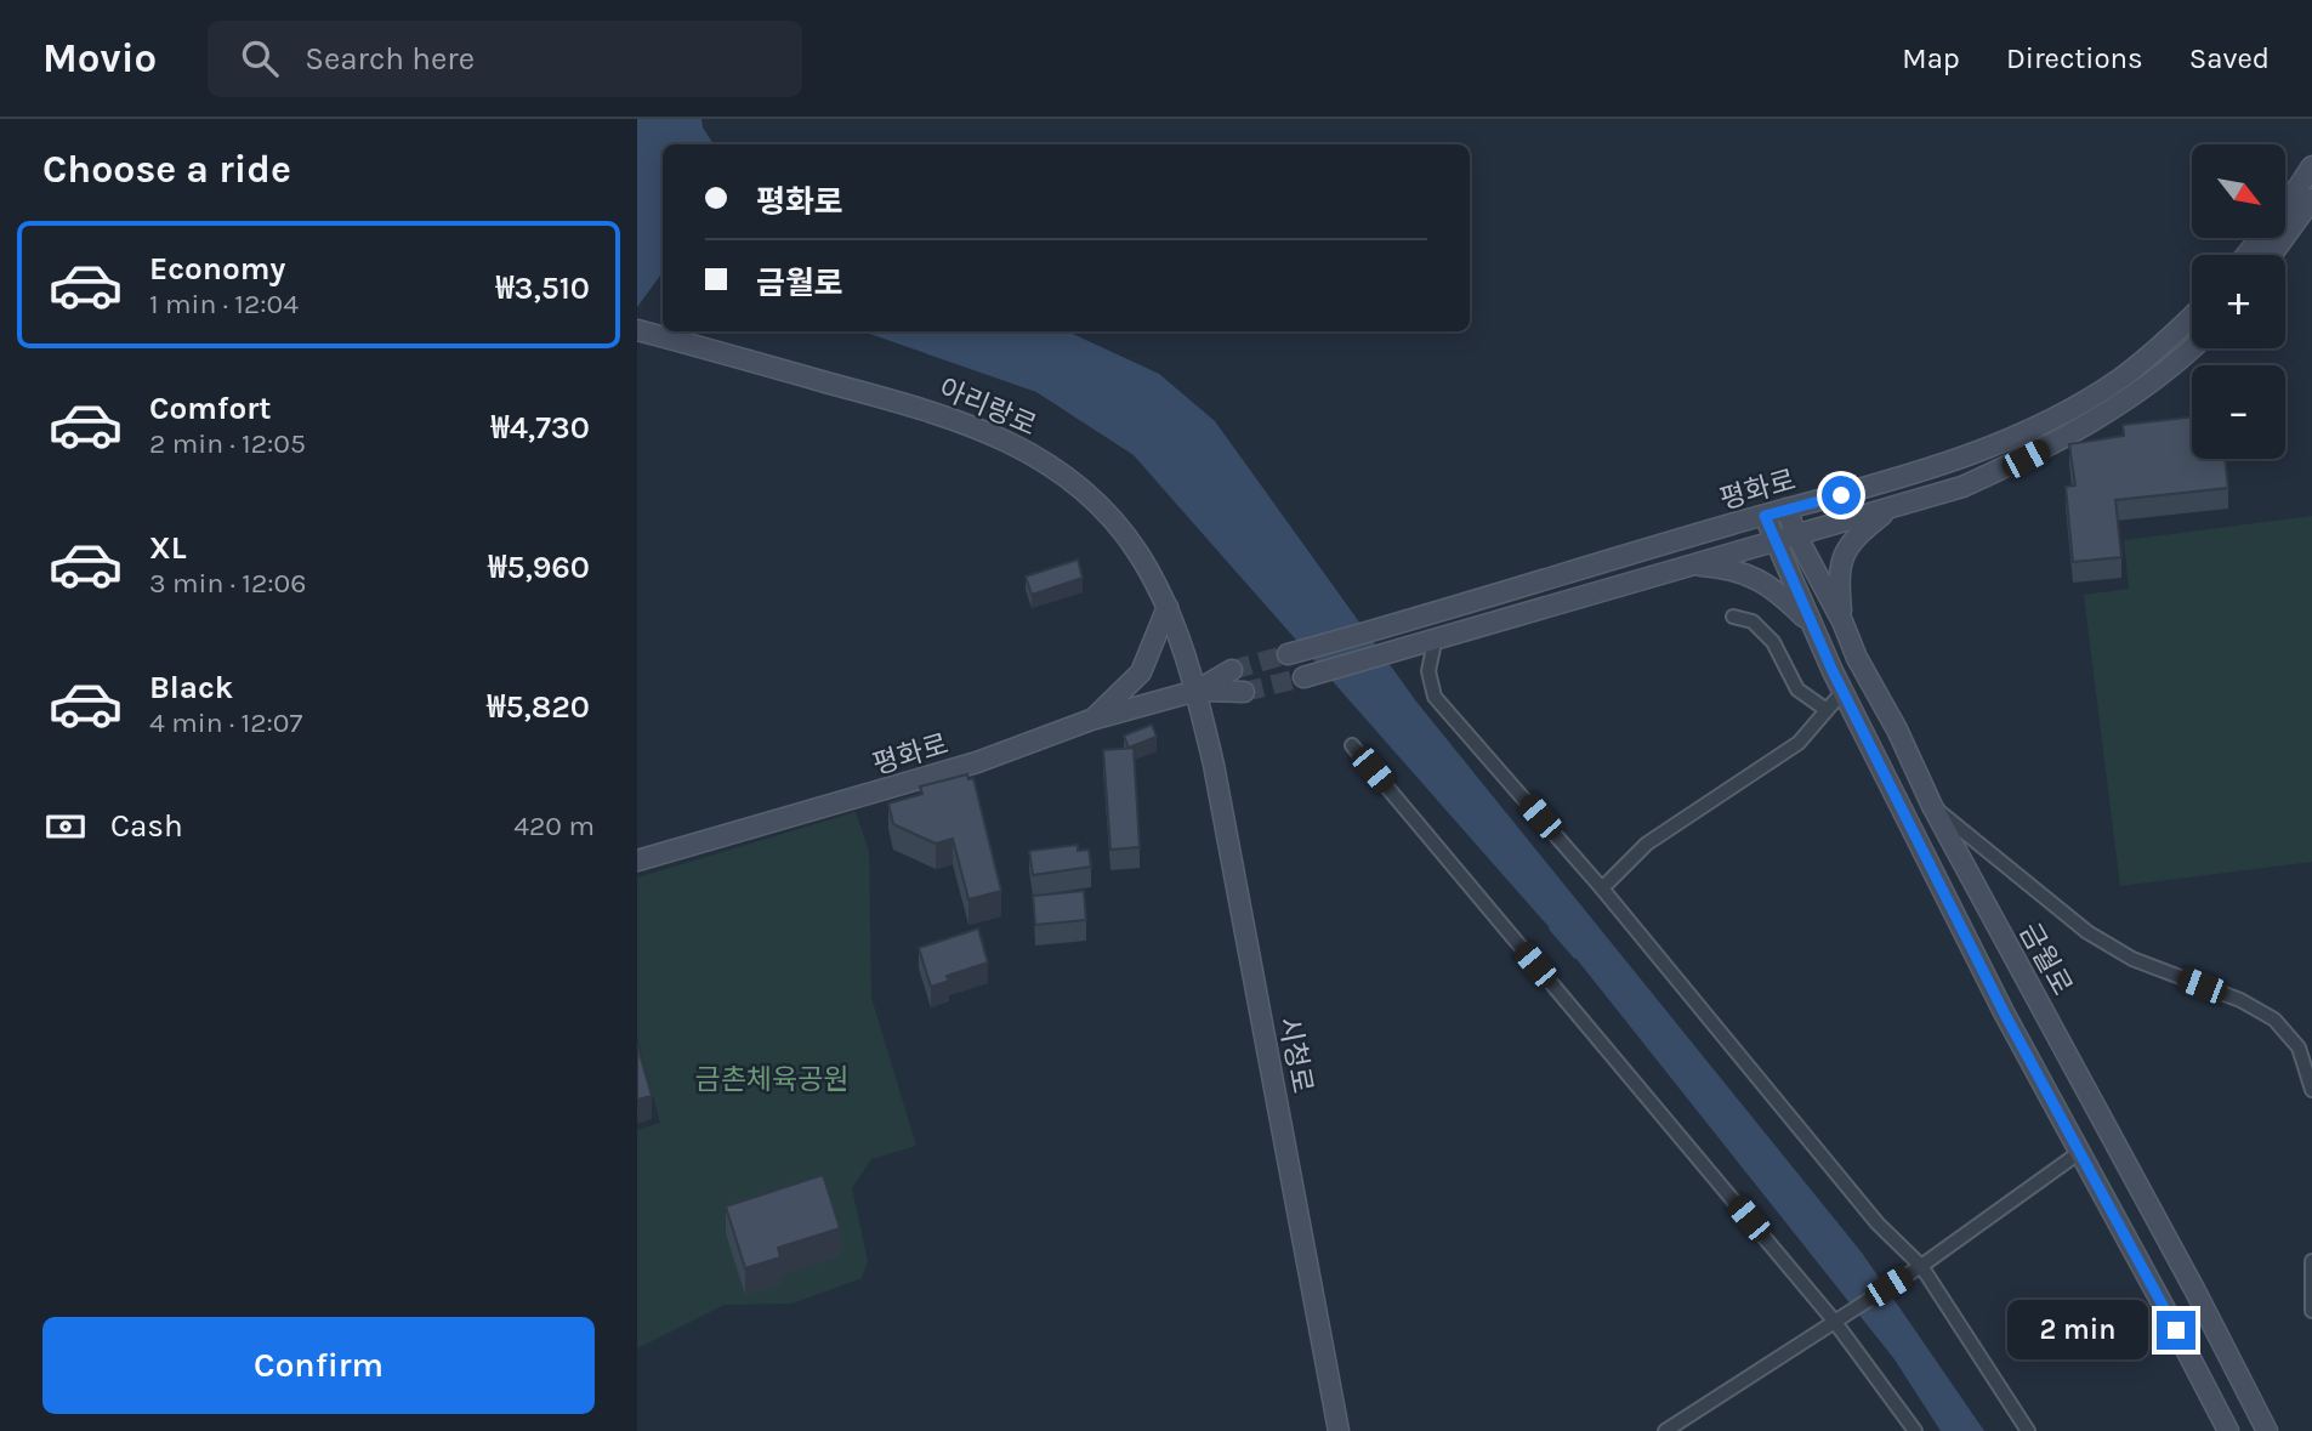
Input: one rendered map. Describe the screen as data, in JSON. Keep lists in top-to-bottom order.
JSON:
{
  "streets": {
    "main road": [
      "아리랑로",
      "평화로",
      "금월로",
      "시청로"
    ]
  },
  "crossings": [
    ["아리랑로", "평화로"],
    ["아리랑로", "시청로"],
    ["평화로", "금월로"],
    ["평화로", "시청로"]
  ],
  "parks": ["금촌체육공원"],
  "north": "bottom right",
  "page": {
    "header": "Movio",
    "search": "Search here",
    "nav": ["Map", "Directions", "Saved"],
    "heading": "Choose a ride",
    "map_buttons": ["+", "−"],
    "banner": ["평화로", "금월로"],
    "list": [
      {
        "name": "Economy",
        "note": "1 min · 12:04",
        "value": "₩3,510"
      },
      {
        "name": "Comfort",
        "note": "2 min · 12:05",
        "value": "₩4,730"
      },
      {
        "name": "XL",
        "note": "3 min · 12:06",
        "value": "₩5,960"
      },
      {
        "name": "Black",
        "note": "4 min · 12:07",
        "value": "₩5,820"
      }
    ],
    "pay": ["Cash", "420 m"],
    "buttons": "Confirm",
    "bubble": "2 min"
  }
}
